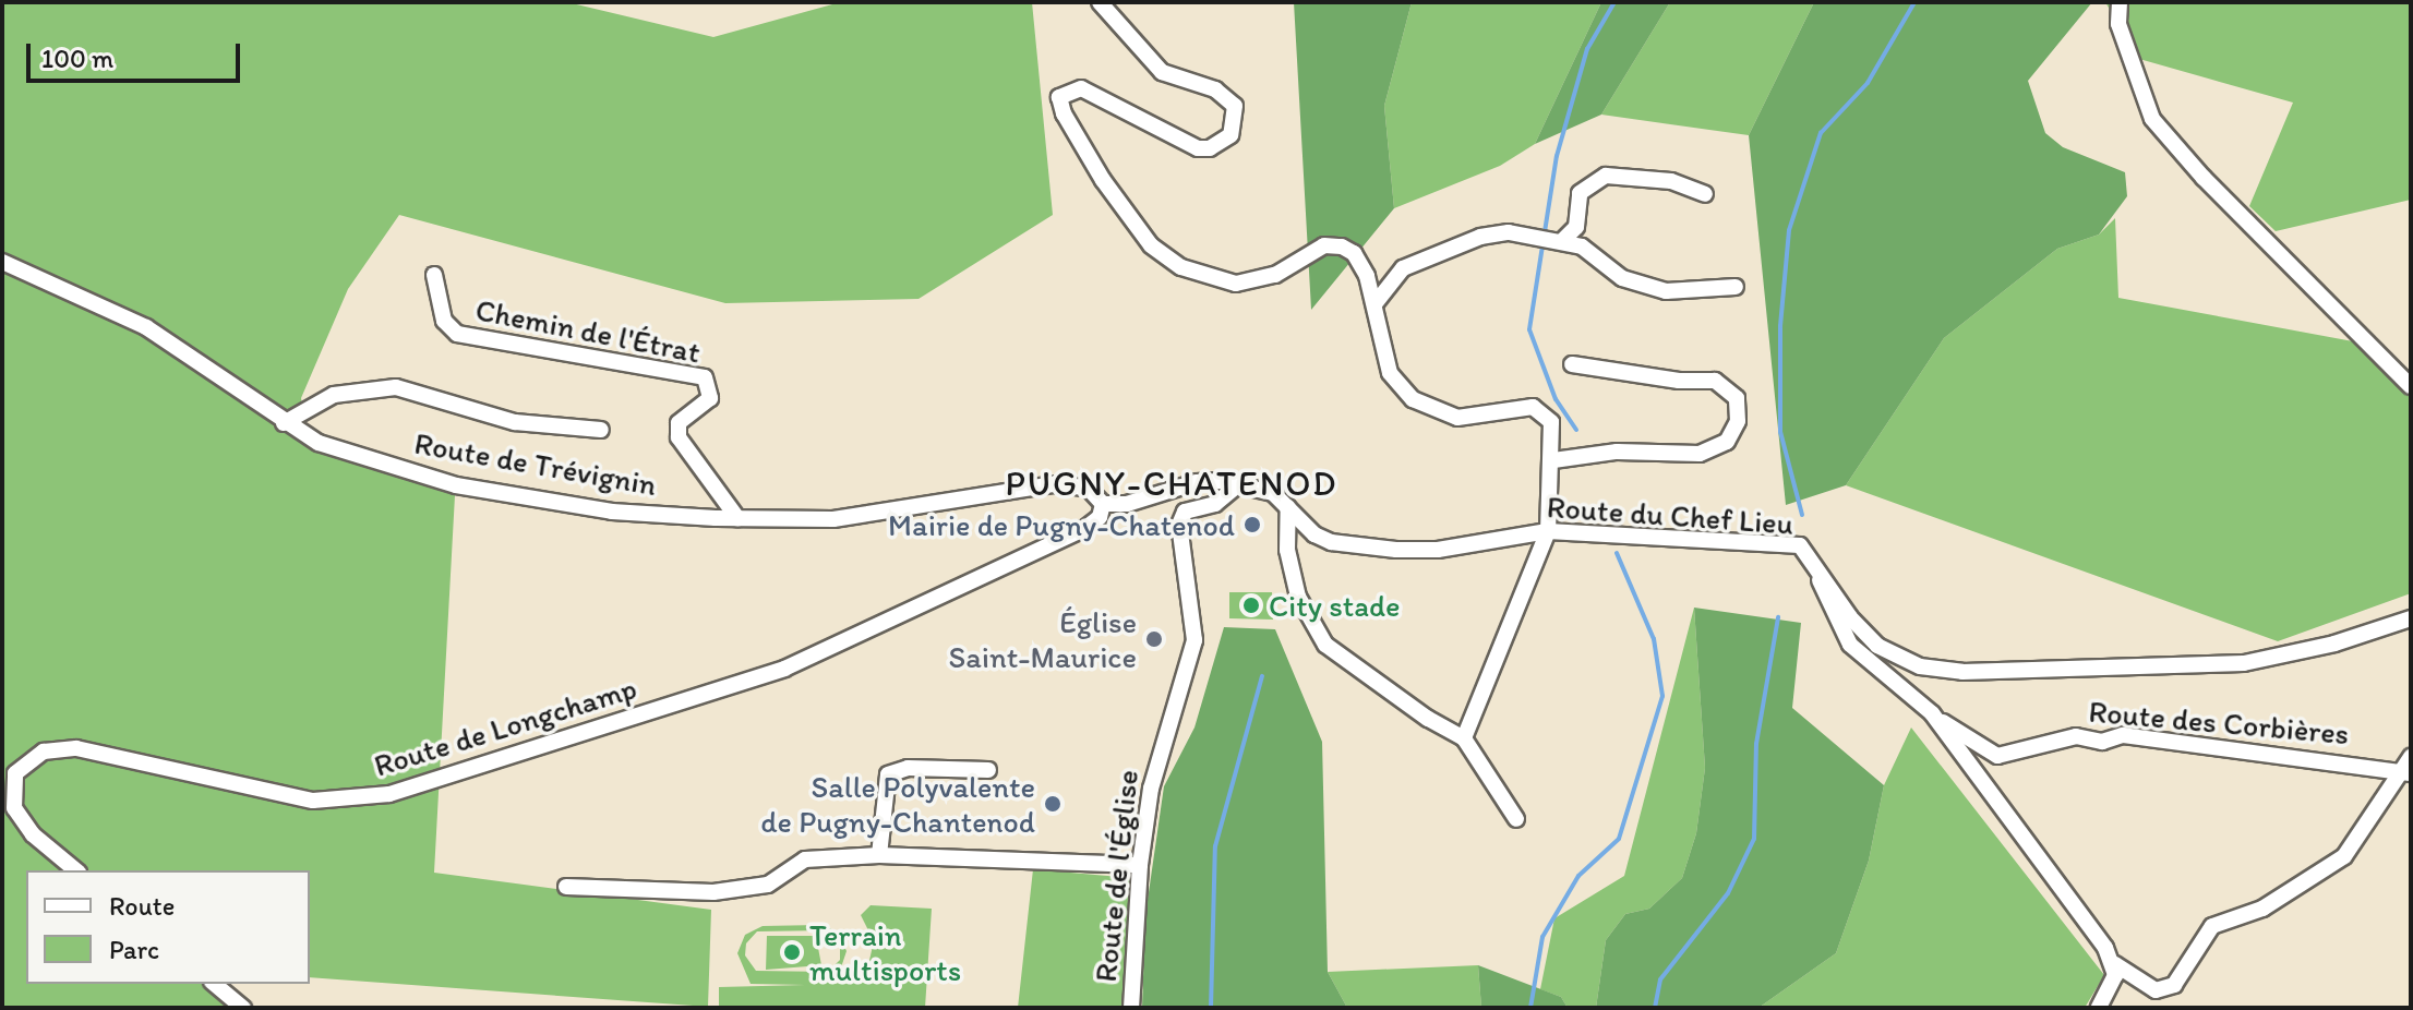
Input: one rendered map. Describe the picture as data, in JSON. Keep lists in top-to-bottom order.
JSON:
{
  "streets": {
    "street": [
      "Chemin de l'Étrat",
      "Route de Trévignin",
      "Route du Chef Lieu",
      "Route des Corbières",
      "Route de Longchamp",
      "Route de l'Église"
    ]
  },
  "crossings": [
    ["Chemin de l'Étrat", "Route de Trévignin"],
    ["Route de Trévignin", "Route de Longchamp"]
  ],
  "districts": ["PUGNY-CHATENOD"],
  "places": [
    "Mairie de Pugny-Chatenod",
    "City stade",
    "Église Saint-Maurice",
    "Salle Polyvalente de Pugny-Chantenod",
    "Terrain multisports"
  ],
  "legend": ["Route", "Parc"],
  "scale_bar": "100 m"
}
